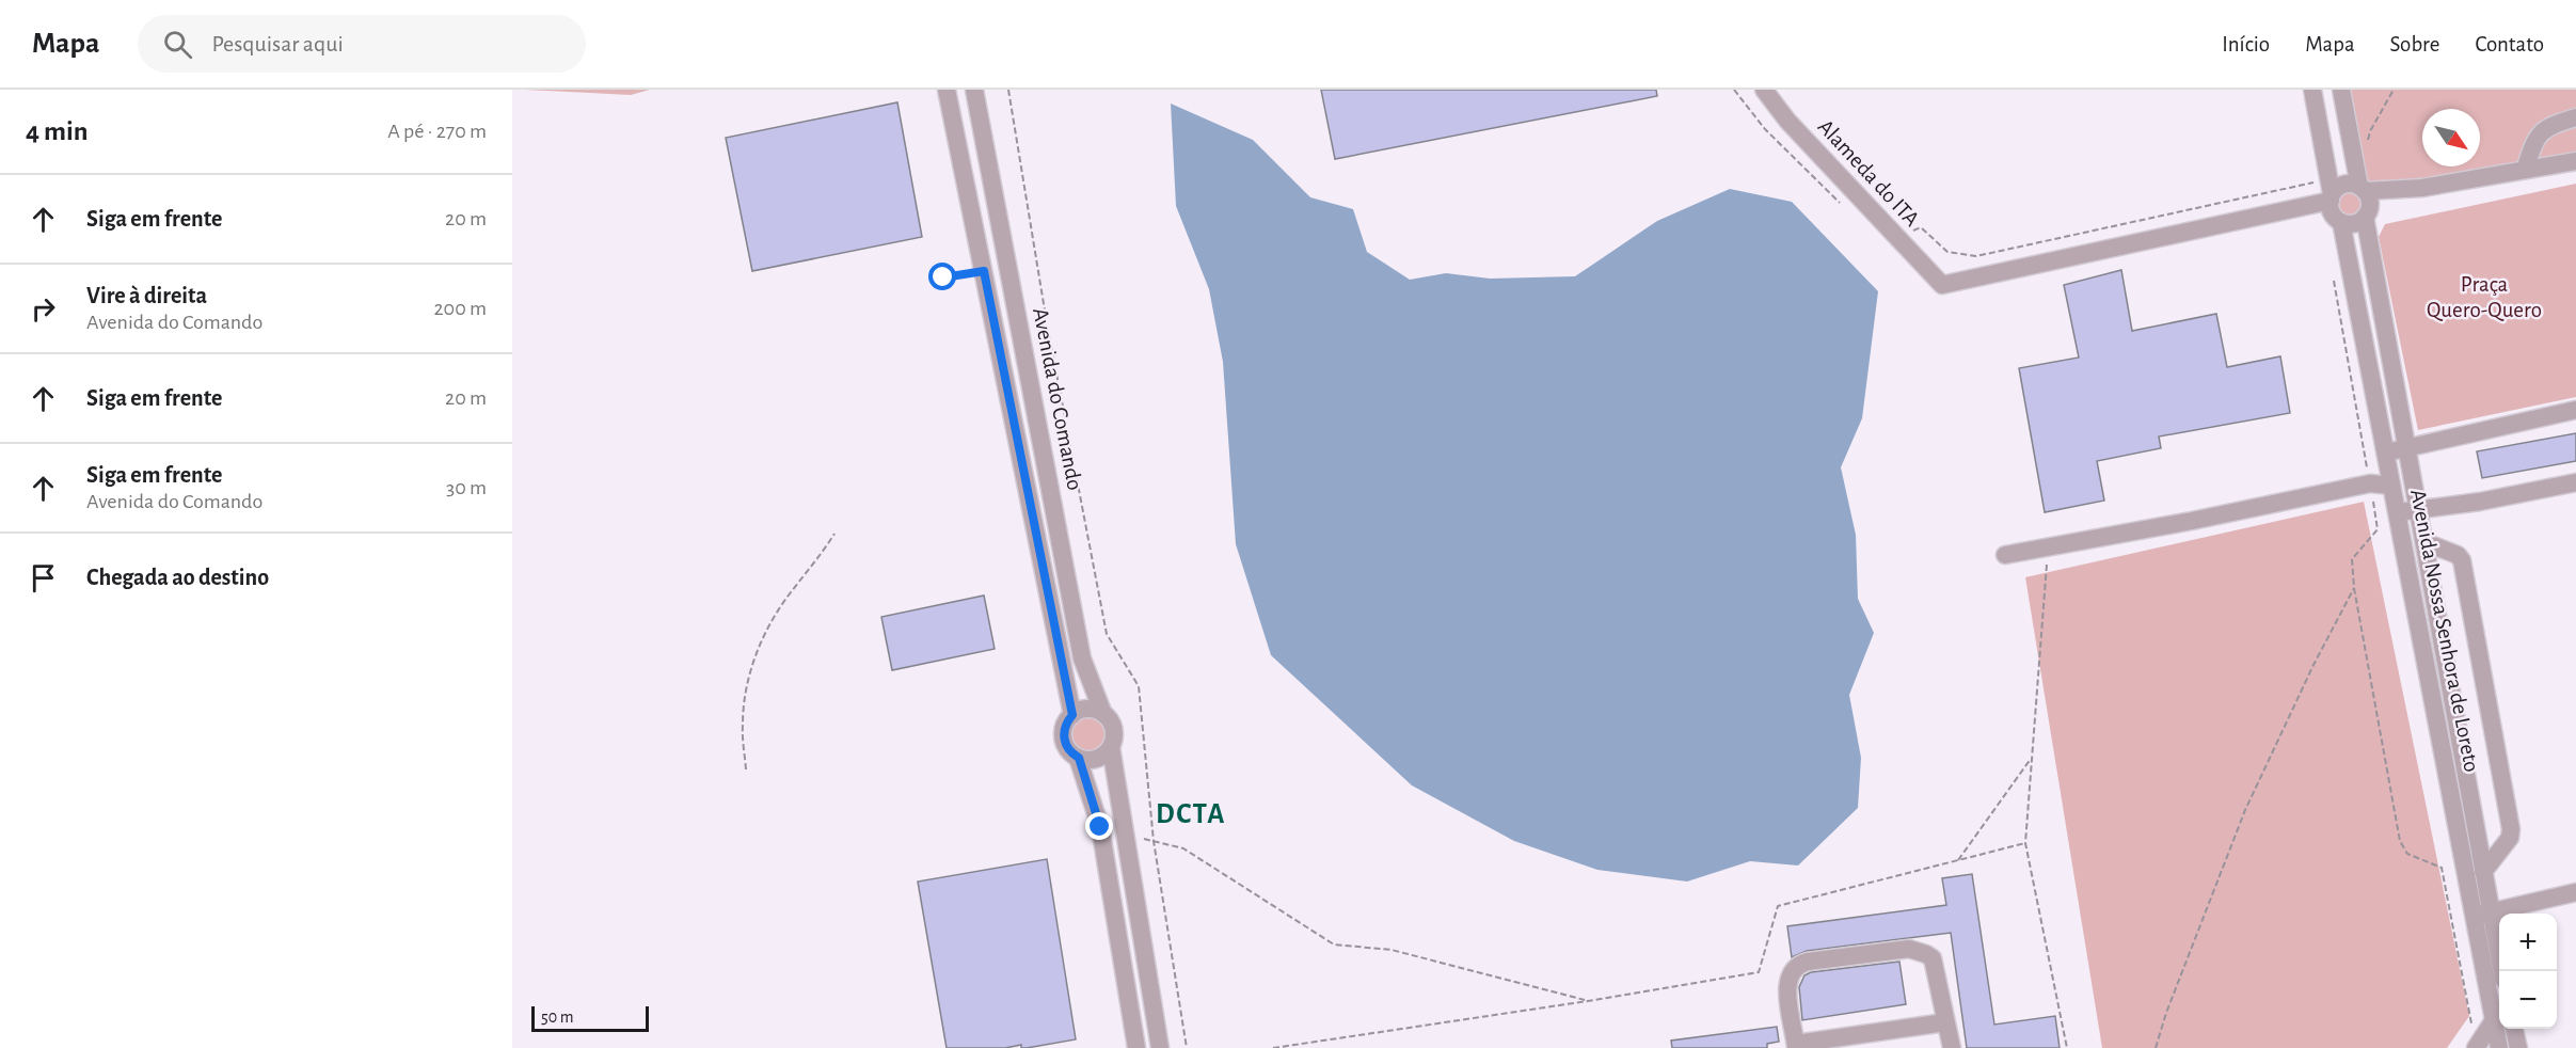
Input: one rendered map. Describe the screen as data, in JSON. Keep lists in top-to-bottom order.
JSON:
{
  "streets": {
    "lane": ["Alameda do ITA", "Avenida do Comando", "Avenida Nossa Senhora de Loreto"]
  },
  "crossings": [
    ["Alameda do ITA", "Avenida Nossa Senhora de Loreto"]
  ],
  "districts": ["DCTA"],
  "parks": ["Praça Quero-Quero"],
  "scale_bar": "50 m",
  "north": "bottom right",
  "page": {
    "header": "Mapa",
    "search": "Pesquisar aqui",
    "nav": [
      "Início",
      "Mapa",
      "Sobre",
      "Contato"
    ],
    "heading": ["4 min", "A pé · 270 m"],
    "list": [
      ["Siga em frente", "20 m"],
      ["Vire à direita", "Avenida do Comando", "200 m"],
      ["Siga em frente", "20 m"],
      ["Siga em frente", "Avenida do Comando", "30 m"],
      "Chegada ao destino"
    ],
    "map_buttons": ["+", "−"],
    "scale": "50 m"
  }
}
